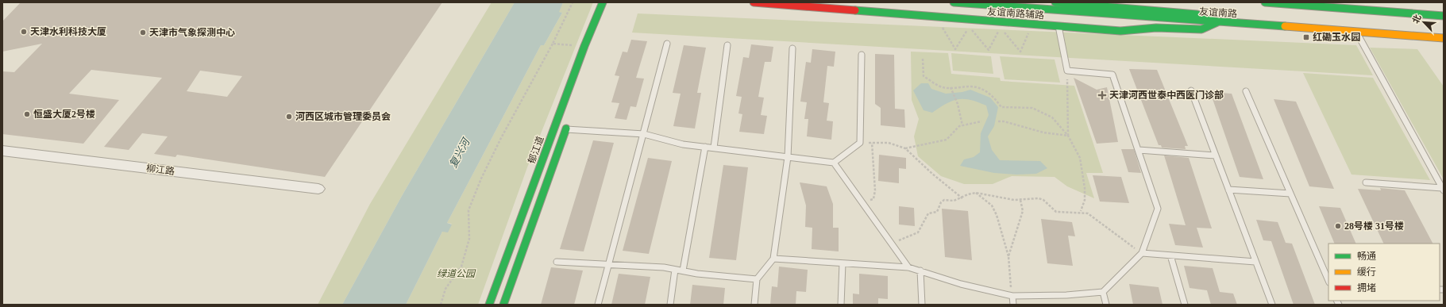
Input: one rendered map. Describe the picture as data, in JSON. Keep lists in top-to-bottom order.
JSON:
{
  "streets": {
    "main road": ["友谊南路", "友谊南路辅路", "郁江道"],
    "street": ["柳江路"]
  },
  "crossings": [
    ["友谊南路", "友谊南路辅路"]
  ],
  "water": ["复兴河"],
  "parks": ["绿道公园"],
  "places": {
    "other": [
      "天津水利科技大厦",
      "天津市气象探测中心",
      "恒盛大厦2号楼",
      "河西区城市管理委员会",
      "28号楼 31号楼"
    ],
    "transit": ["红磡玉水园"],
    "health": ["天津河西世泰中西医门诊部"]
  },
  "legend": ["畅通", "缓行", "拥堵"],
  "north": "top left"
}
